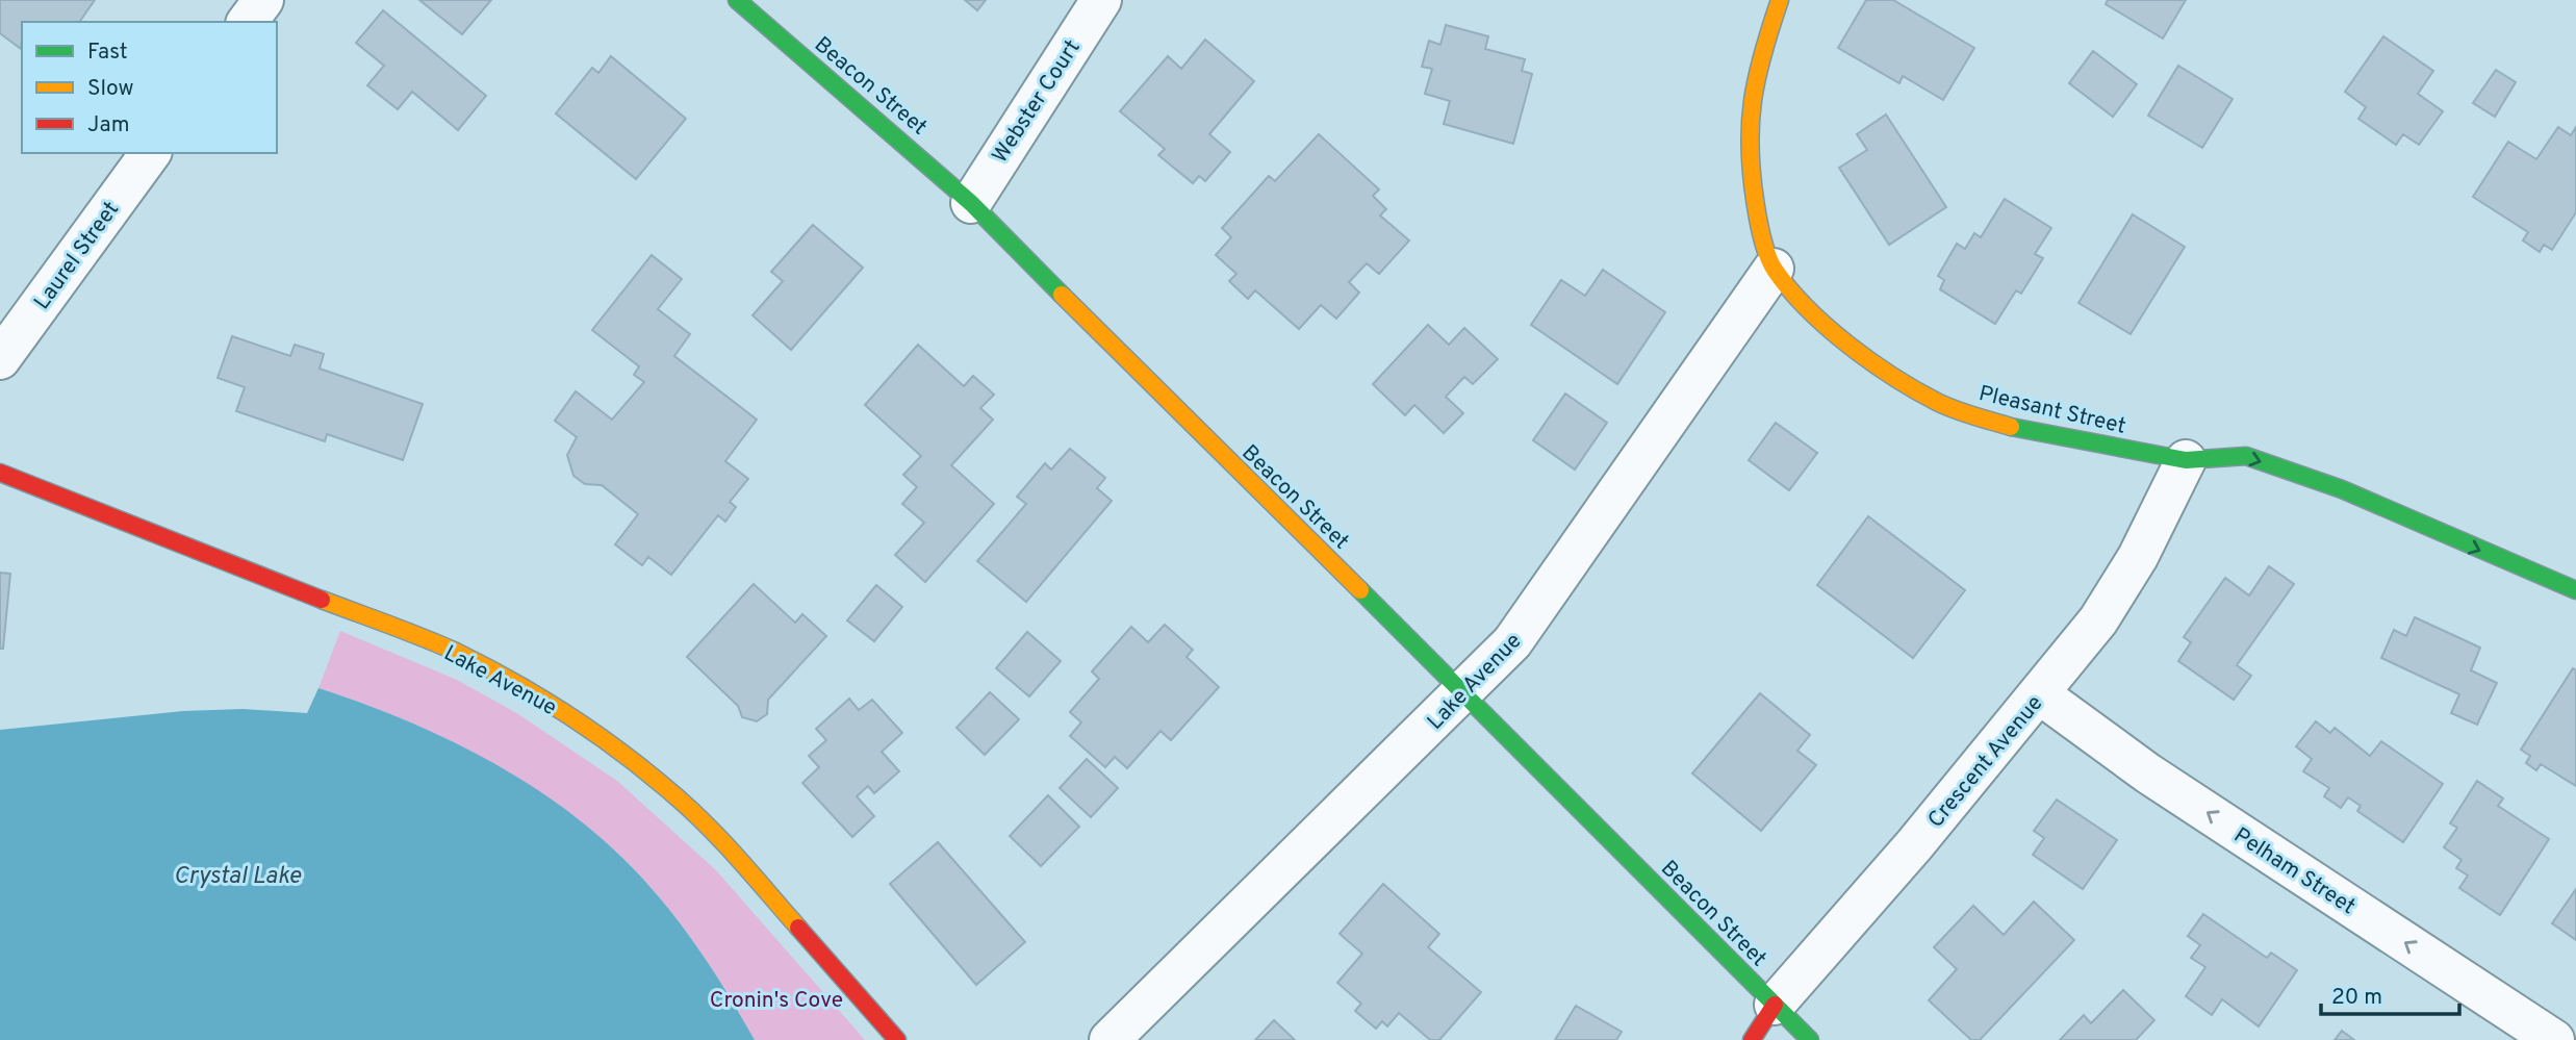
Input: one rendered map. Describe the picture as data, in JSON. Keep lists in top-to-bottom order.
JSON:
{
  "streets": {
    "street": [
      "Beacon Street",
      "Webster Court",
      "Laurel Street",
      "Pleasant Street",
      "Lake Avenue",
      "Crescent Avenue",
      "Pelham Street"
    ]
  },
  "crossings": [
    ["Beacon Street", "Webster Court"],
    ["Beacon Street", "Lake Avenue"],
    ["Beacon Street", "Crescent Avenue"],
    ["Pleasant Street", "Lake Avenue"],
    ["Pleasant Street", "Crescent Avenue"],
    ["Crescent Avenue", "Pelham Street"]
  ],
  "one_way": ["Pleasant Street", "Pelham Street"],
  "water": ["Crystal Lake"],
  "parks": ["Cronin's Cove"],
  "legend": ["Fast", "Slow", "Jam"],
  "scale_bar": "20 m"
}
